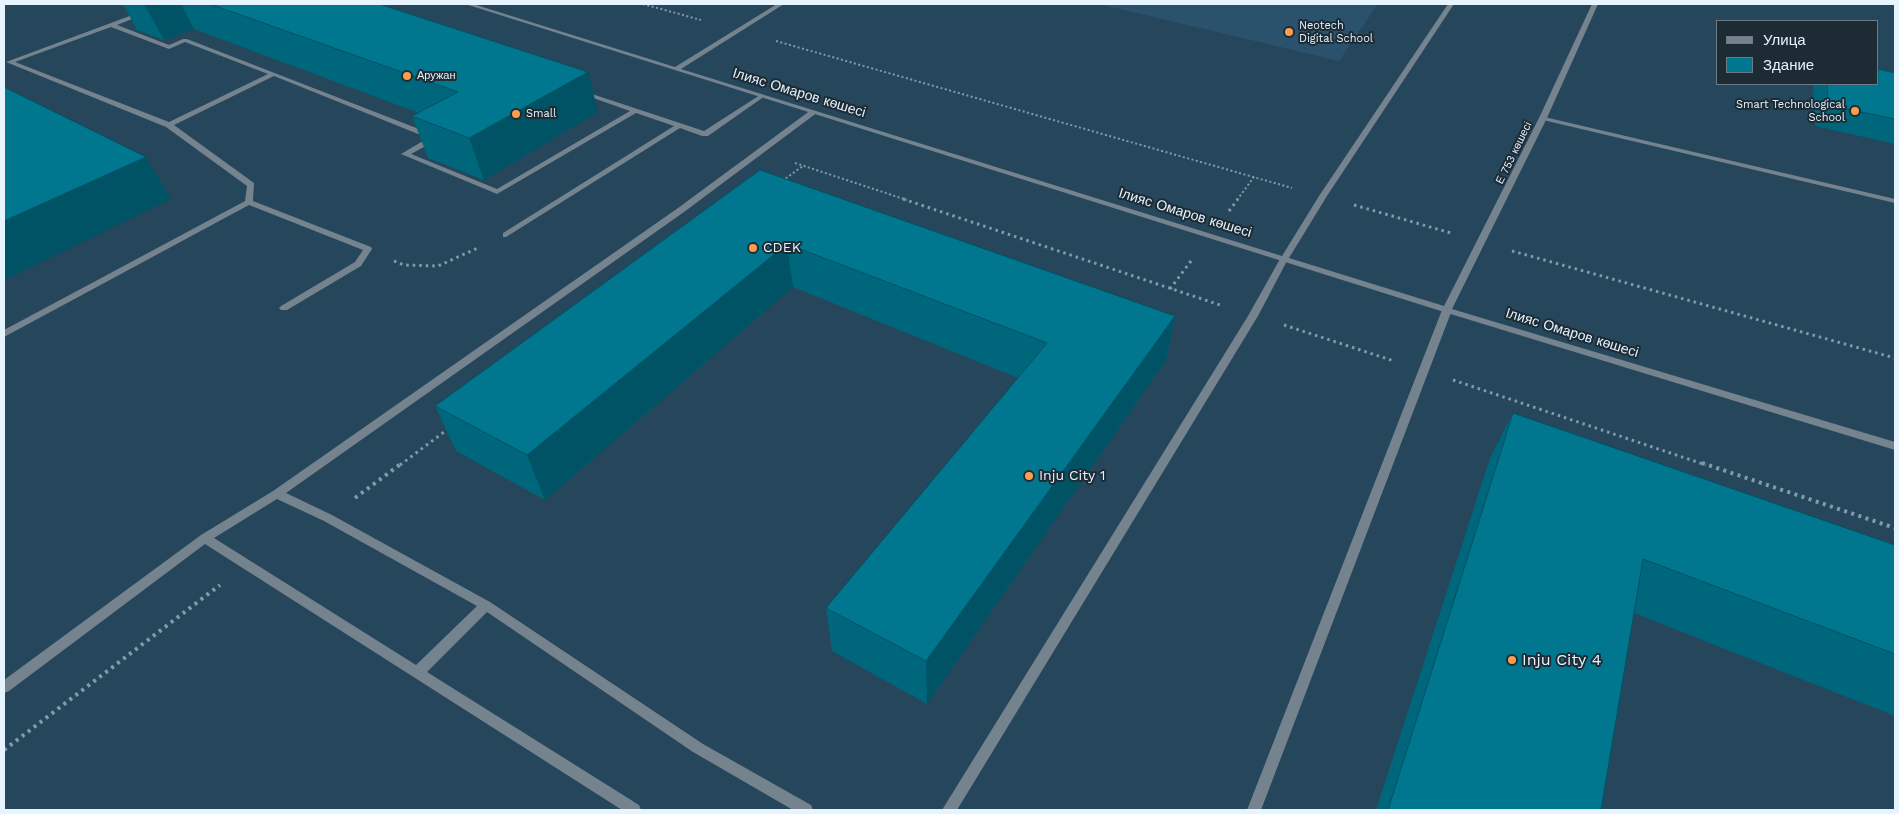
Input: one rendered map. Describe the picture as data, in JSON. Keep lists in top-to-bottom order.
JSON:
{
  "streets": {
    "street": ["Ілияс Омаров көшесі", "Е 753 көшесі"]
  },
  "crossings": [
    ["Ілияс Омаров көшесі", "Е 753 көшесі"]
  ],
  "places": [
    "Neotech Digital School",
    "Аружан",
    "Smart Technological School",
    "Small",
    "CDEK",
    "Inju City 1",
    "Inju City 4"
  ],
  "legend": ["Улица", "Здание"]
}
